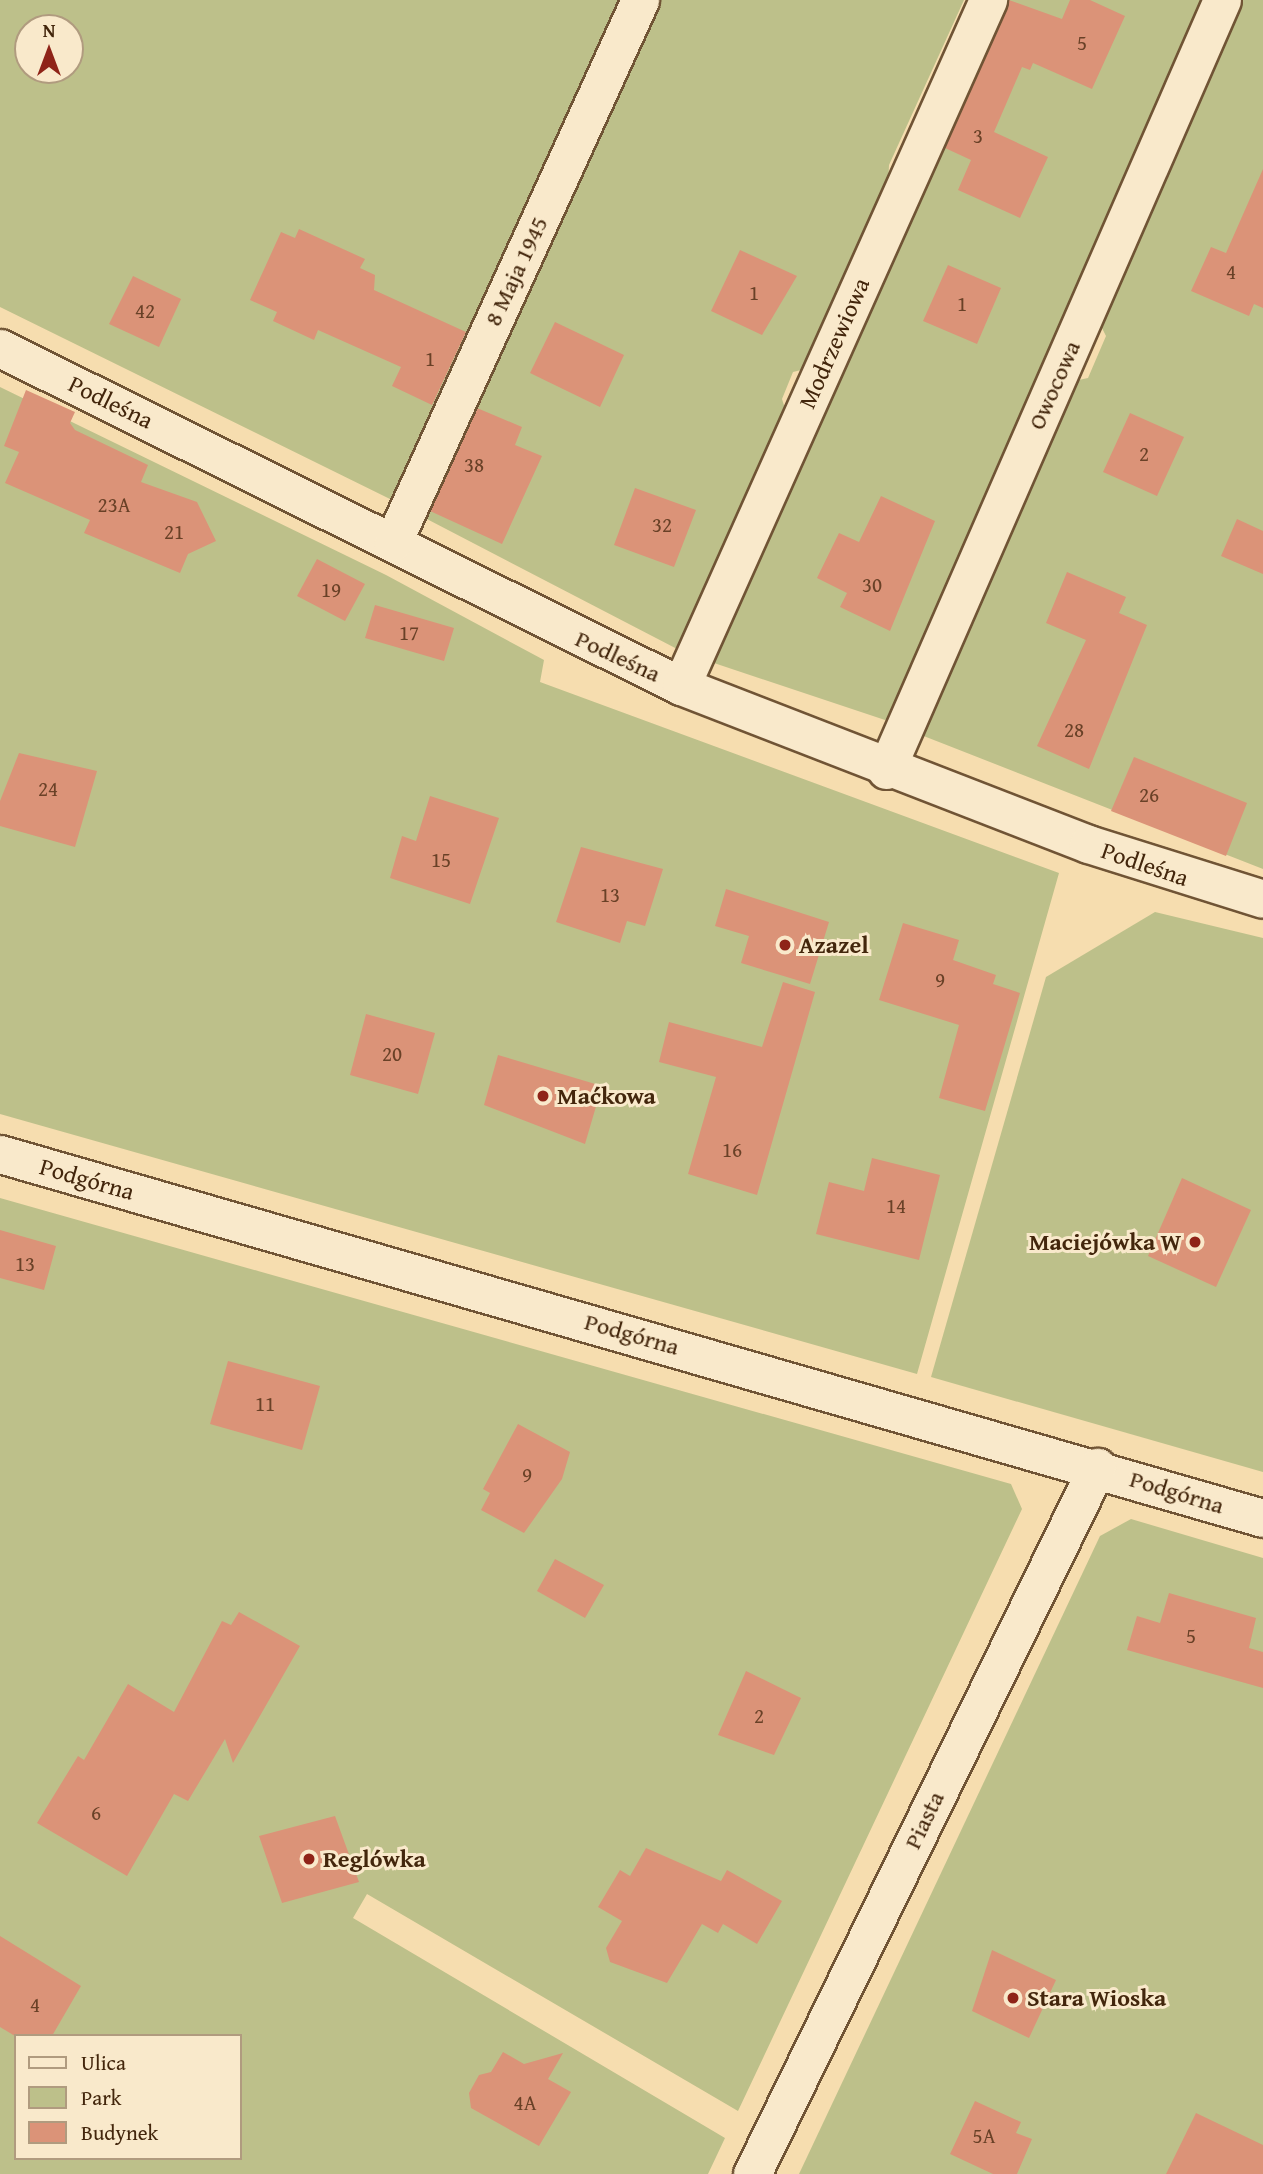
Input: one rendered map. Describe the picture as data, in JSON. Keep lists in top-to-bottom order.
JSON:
{
  "streets": {
    "street": [
      "8 Maja 1945",
      "Modrzewiowa",
      "Owocowa",
      "Podleśna",
      "Podgórna",
      "Piasta"
    ]
  },
  "crossings": [
    ["8 Maja 1945", "Podleśna"],
    ["Modrzewiowa", "Podleśna"],
    ["Owocowa", "Podleśna"],
    ["Podgórna", "Piasta"]
  ],
  "places": [
    "Azazel",
    "Maćkowa",
    "Maciejówka W",
    "Reglówka",
    "Stara Wioska"
  ],
  "house_numbers": [
    "5",
    "3",
    "4",
    "1",
    "1",
    "42",
    "1",
    "2",
    "38",
    "23A",
    "32",
    "21",
    "30",
    "19",
    "17",
    "28",
    "24",
    "26",
    "15",
    "13",
    "9",
    "20",
    "16",
    "14",
    "13",
    "11",
    "9",
    "5",
    "2",
    "6",
    "4",
    "4A",
    "5A"
  ],
  "legend": ["Ulica", "Park", "Budynek"],
  "north": "top"
}
